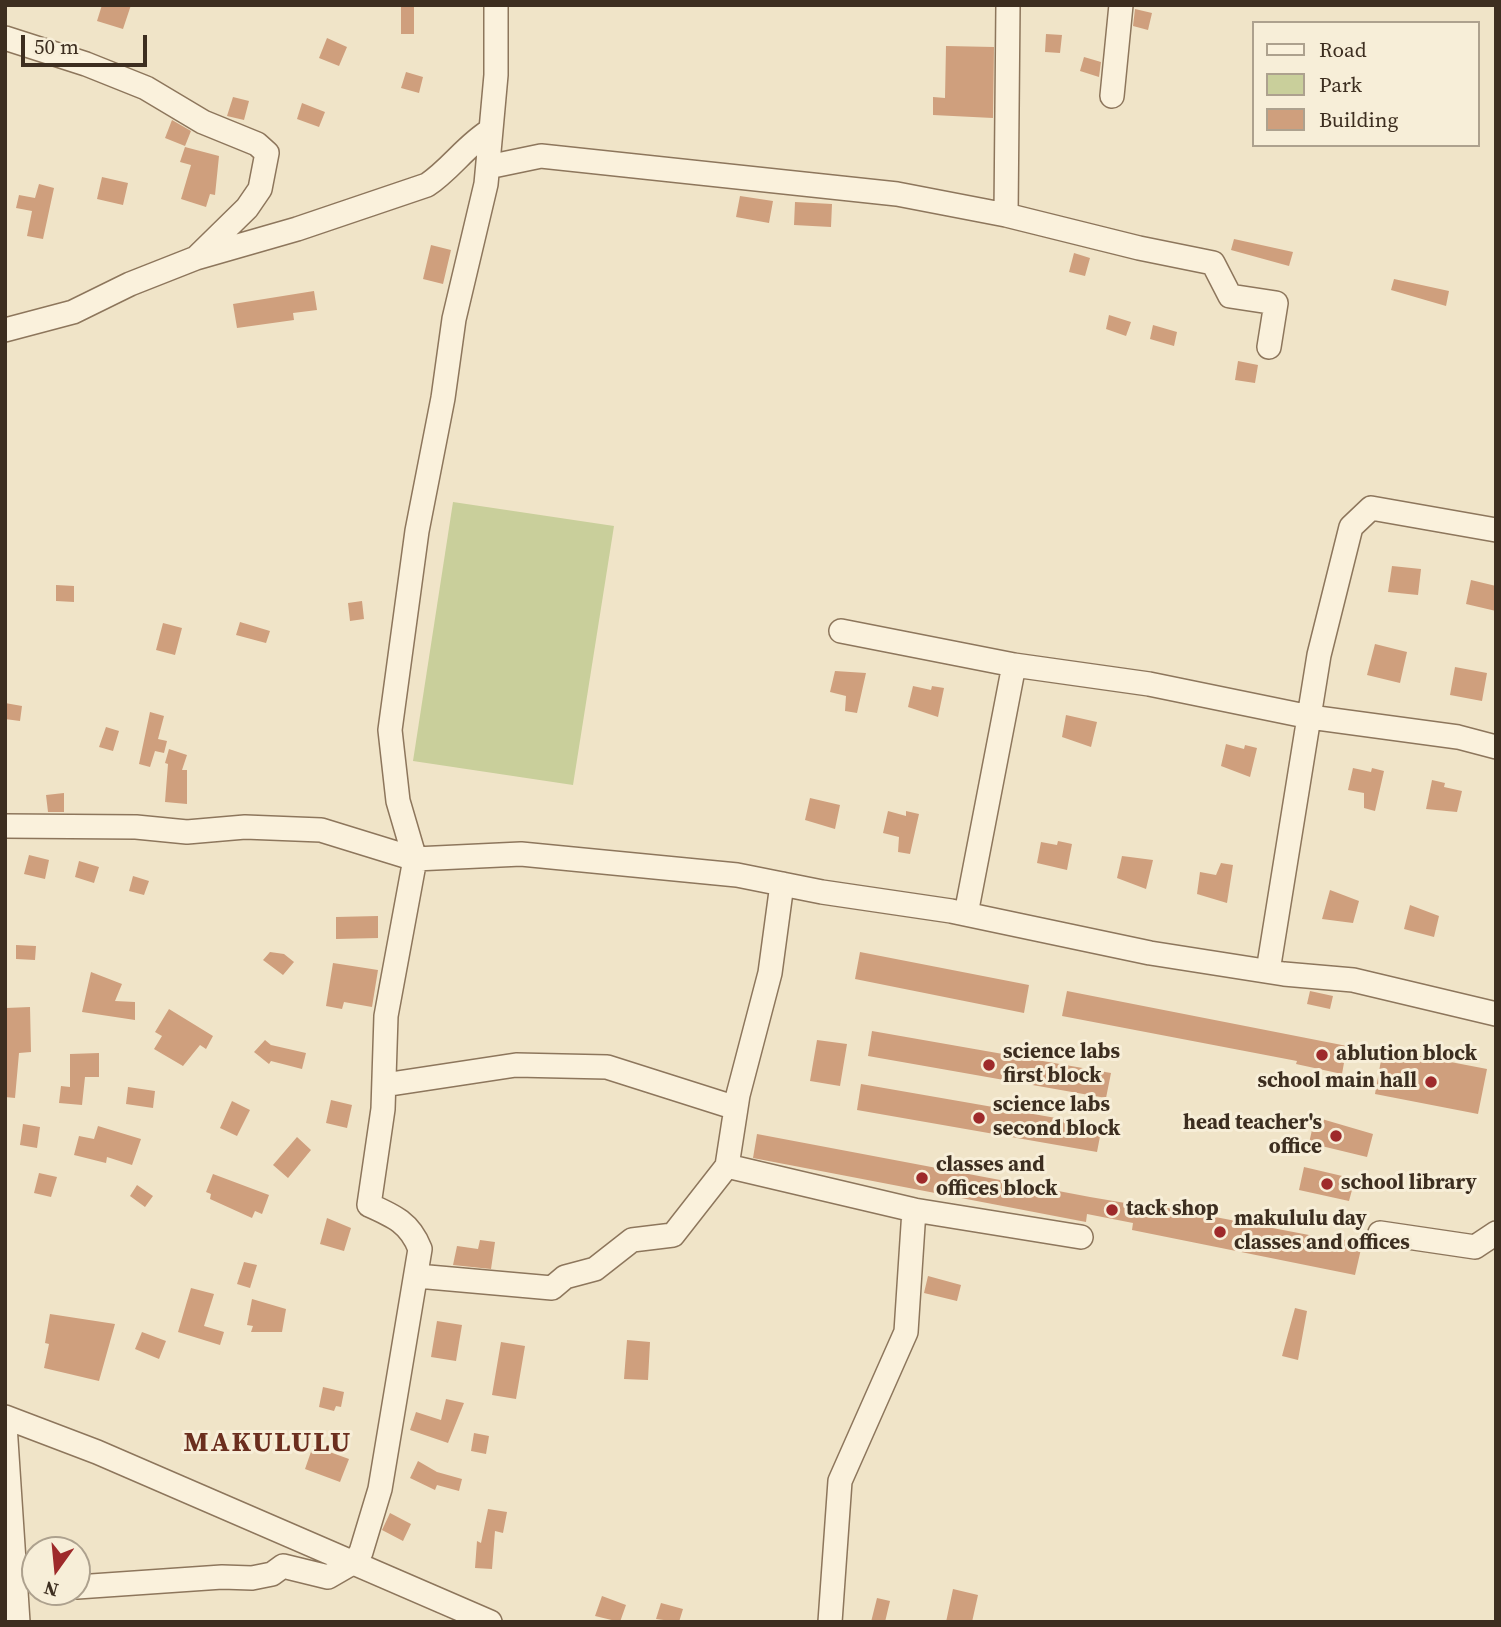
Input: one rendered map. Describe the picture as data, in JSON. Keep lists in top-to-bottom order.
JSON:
{
  "districts": ["MAKULULU"],
  "places": [
    "ablution block",
    "science labs first block",
    "school main hall",
    "science labs second block",
    "head teacher's office",
    "classes and offices block",
    "school library",
    "tack shop",
    "makululu day classes and offices"
  ],
  "legend": ["Road", "Park", "Building"],
  "scale_bar": "50 m",
  "north": "bottom"
}
